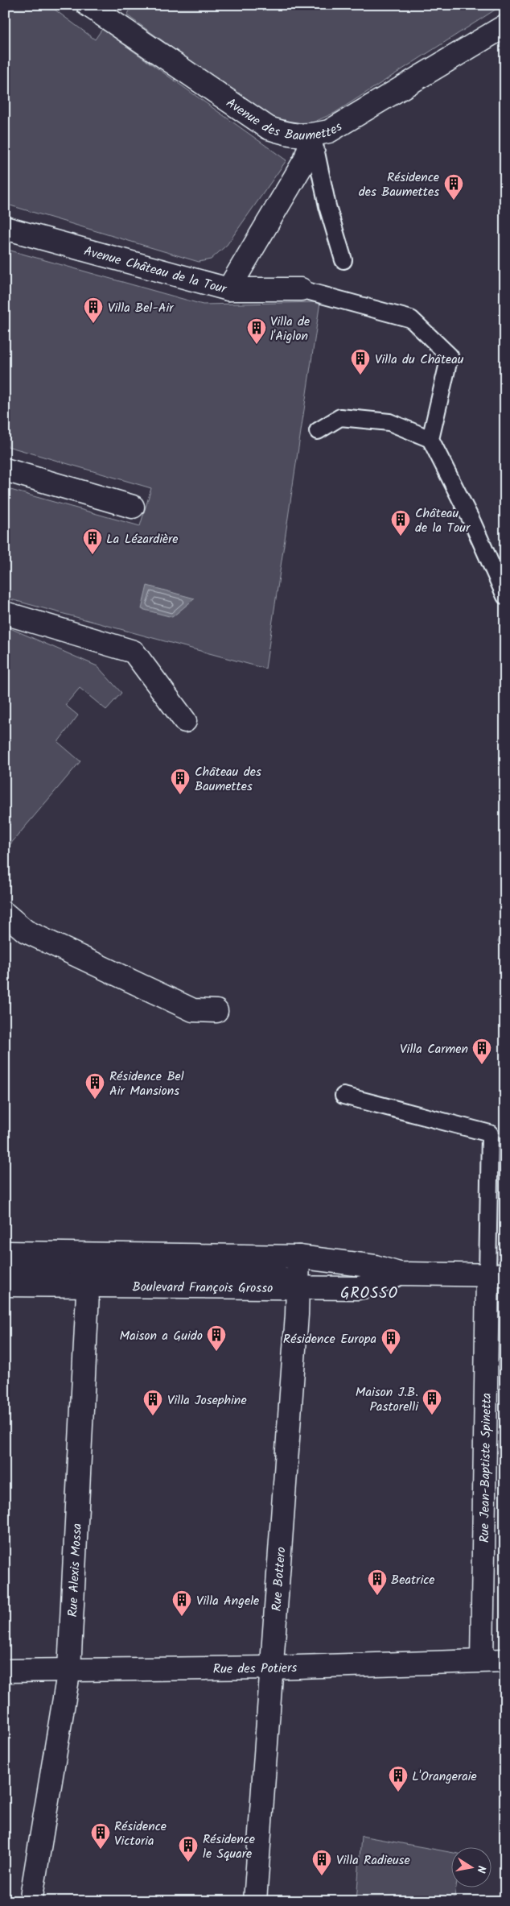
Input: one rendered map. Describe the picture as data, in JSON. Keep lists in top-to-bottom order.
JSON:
{
  "streets": {
    "street": [
      "Avenue des Baumettes",
      "Avenue Château de la Tour",
      "Boulevard François Grosso",
      "Rue Jean-Baptiste Spinetta",
      "Rue Alexis Mossa",
      "Rue Bottero",
      "Rue des Potiers"
    ]
  },
  "crossings": [
    ["Avenue des Baumettes", "Avenue Château de la Tour"],
    ["Boulevard François Grosso", "Rue Jean-Baptiste Spinetta"],
    ["Boulevard François Grosso", "Rue Alexis Mossa"],
    ["Boulevard François Grosso", "Rue Bottero"],
    ["Rue Jean-Baptiste Spinetta", "Rue des Potiers"],
    ["Rue Alexis Mossa", "Rue des Potiers"],
    ["Rue Bottero", "Rue des Potiers"]
  ],
  "districts": ["GROSSO"],
  "places": {
    "building": [
      "Résidence des Baumettes",
      "Villa Bel-Air",
      "Villa de l'Aiglon",
      "Villa du Château",
      "Château de la Tour",
      "La Lézardière",
      "Château des Baumettes",
      "Villa Carmen",
      "Résidence Bel Air Mansions",
      "Maison a Guido",
      "Résidence Europa",
      "Maison J.B. Pastorelli",
      "Villa Josephine",
      "Beatrice",
      "Villa Angele",
      "L'Orangeraie",
      "Résidence Victoria",
      "Résidence le Square",
      "Villa Radieuse"
    ]
  },
  "north": "right"
}
